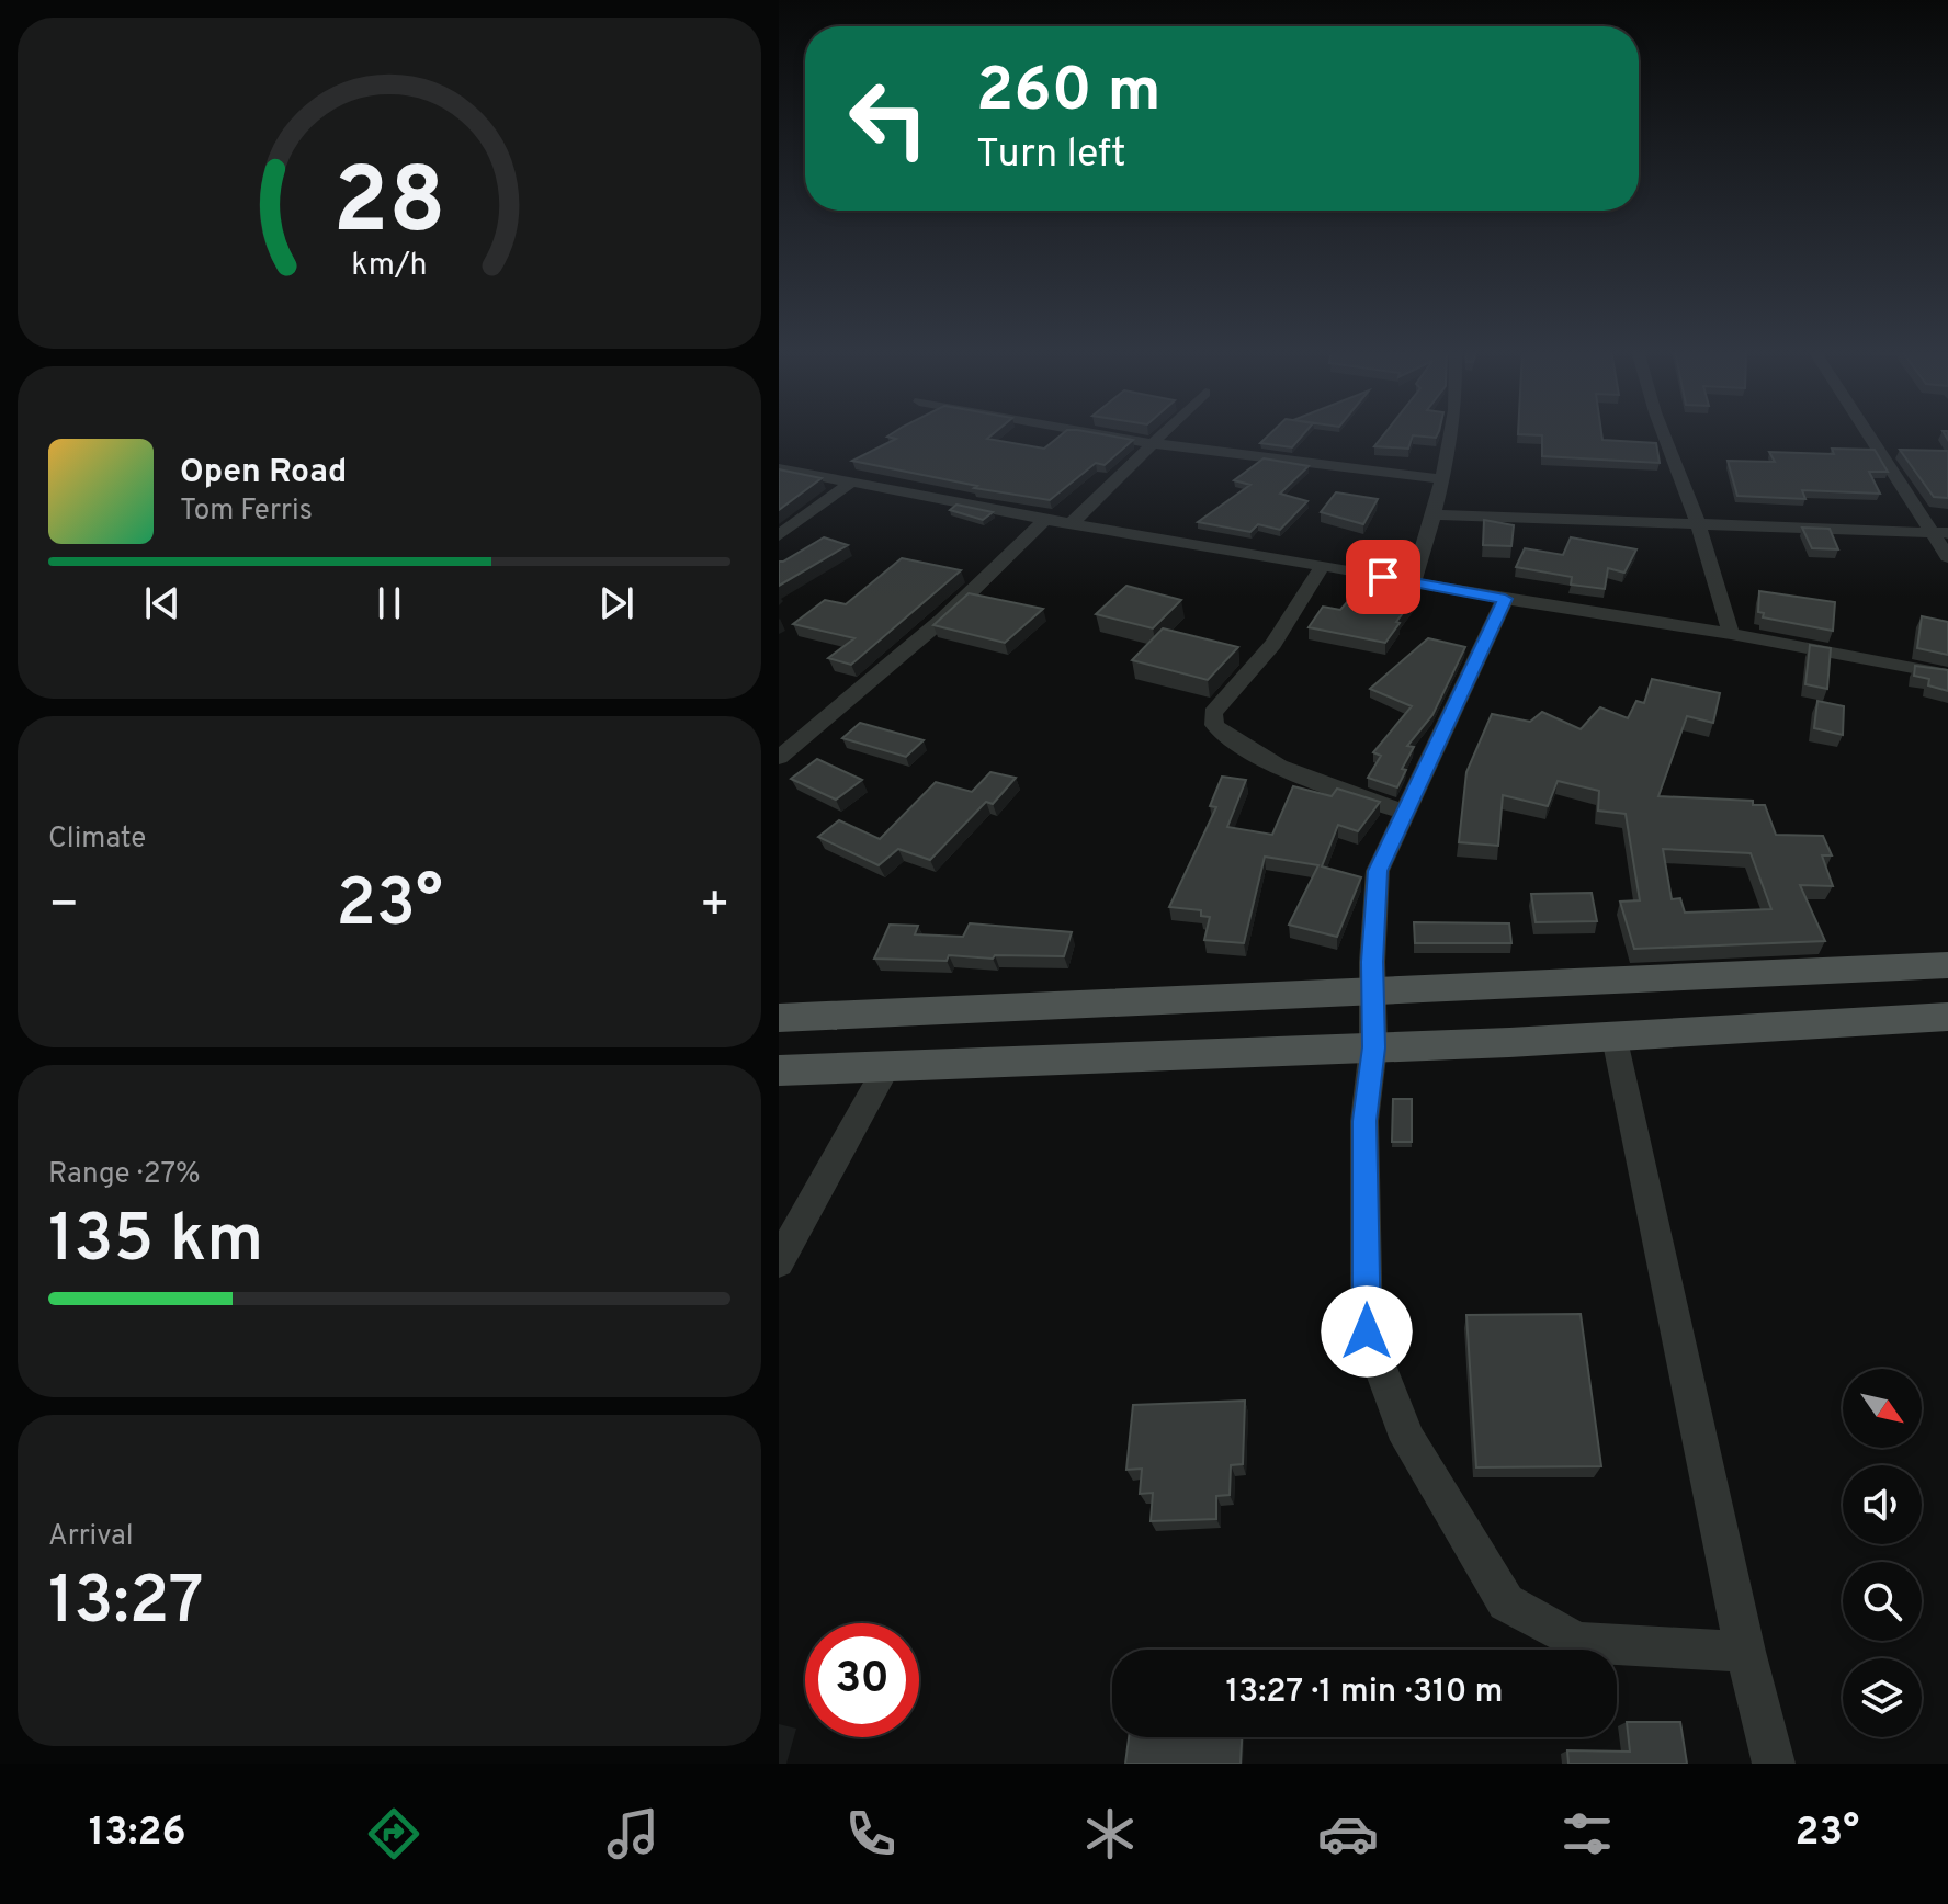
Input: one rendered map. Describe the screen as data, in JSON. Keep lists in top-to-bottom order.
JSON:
{
  "north": "bottom right",
  "page": {
    "turn": ["260 m", "Turn left"],
    "song": ["Open Road", "Tom Ferris"],
    "tile": [
      "Climate",
      ["Range · 27%", "135 km"],
      ["Arrival", "13:27"]
    ],
    "heat": ["−", "23°", "+"],
    "limit": "30",
    "trip": "13:27 · 1 min · 310 m",
    "tabs": ["13:26", "23°"],
    "gauge": ["28", "km/h"]
  }
}
